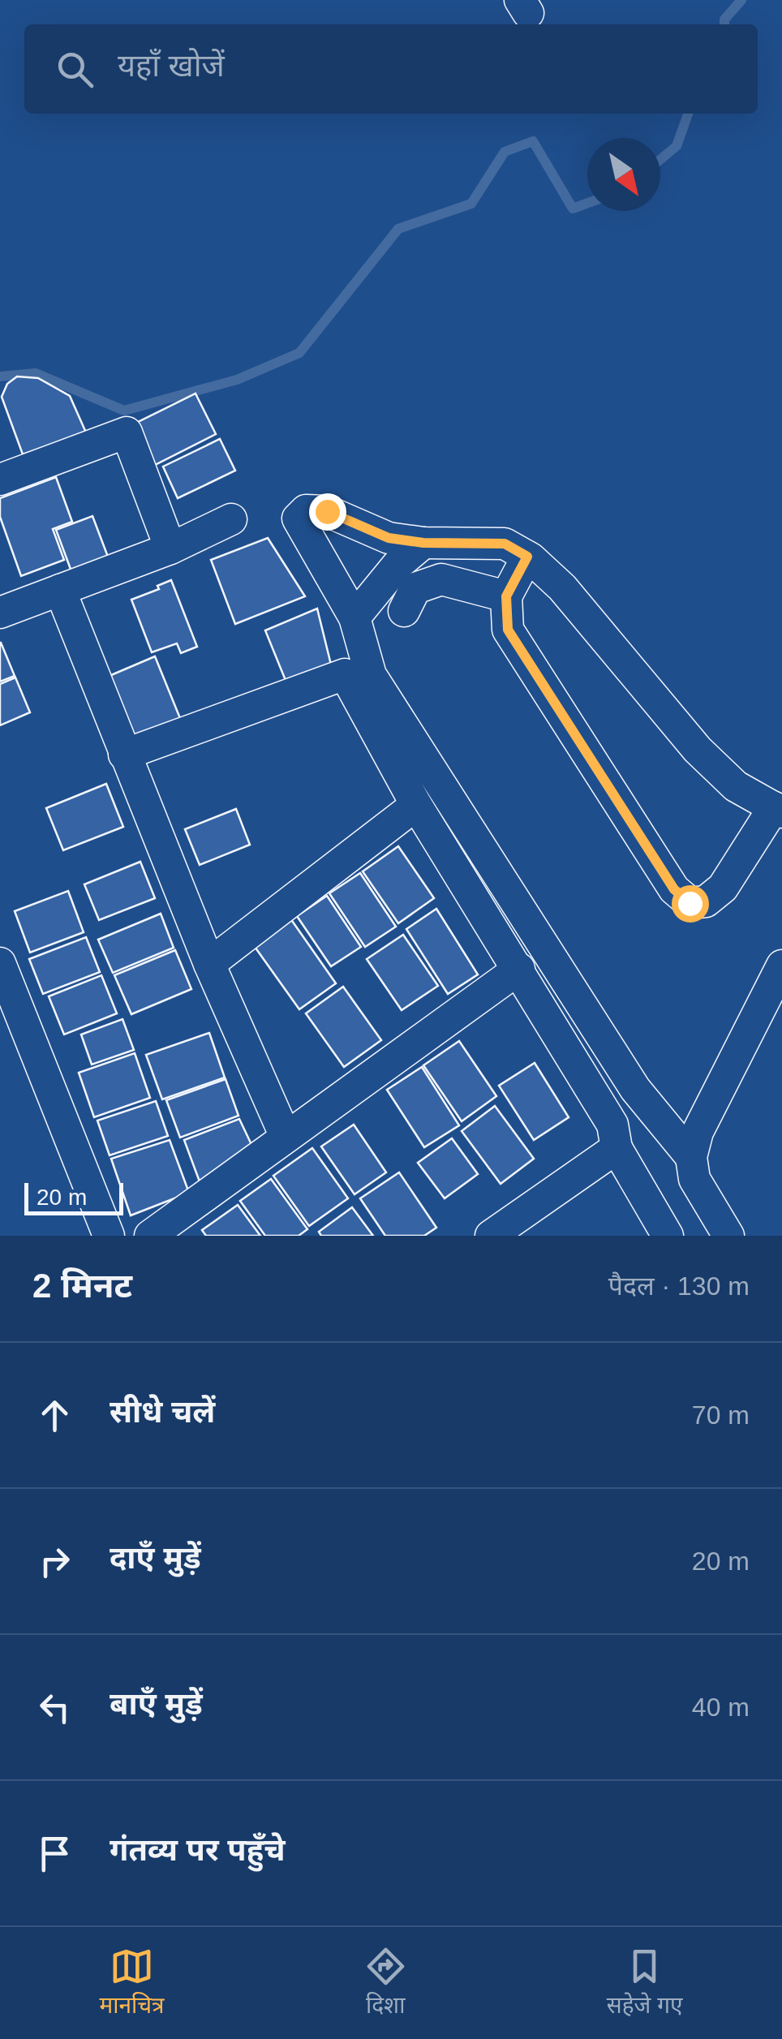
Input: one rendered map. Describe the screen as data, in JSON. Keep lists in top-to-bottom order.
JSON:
{
  "scale_bar": "20 m",
  "north": "bottom right",
  "page": {
    "search": "यहाँ खोजें",
    "scale": "20 m",
    "heading": ["2 मिनट", "पैदल · 130 m"],
    "list": [
      ["सीधे चलें", "70 m"],
      ["दाएँ मुड़ें", "20 m"],
      ["बाएँ मुड़ें", "40 m"],
      "गंतव्य पर पहुँचे"
    ],
    "nav": ["मानचित्र", "दिशा", "सहेजे गए"]
  }
}
